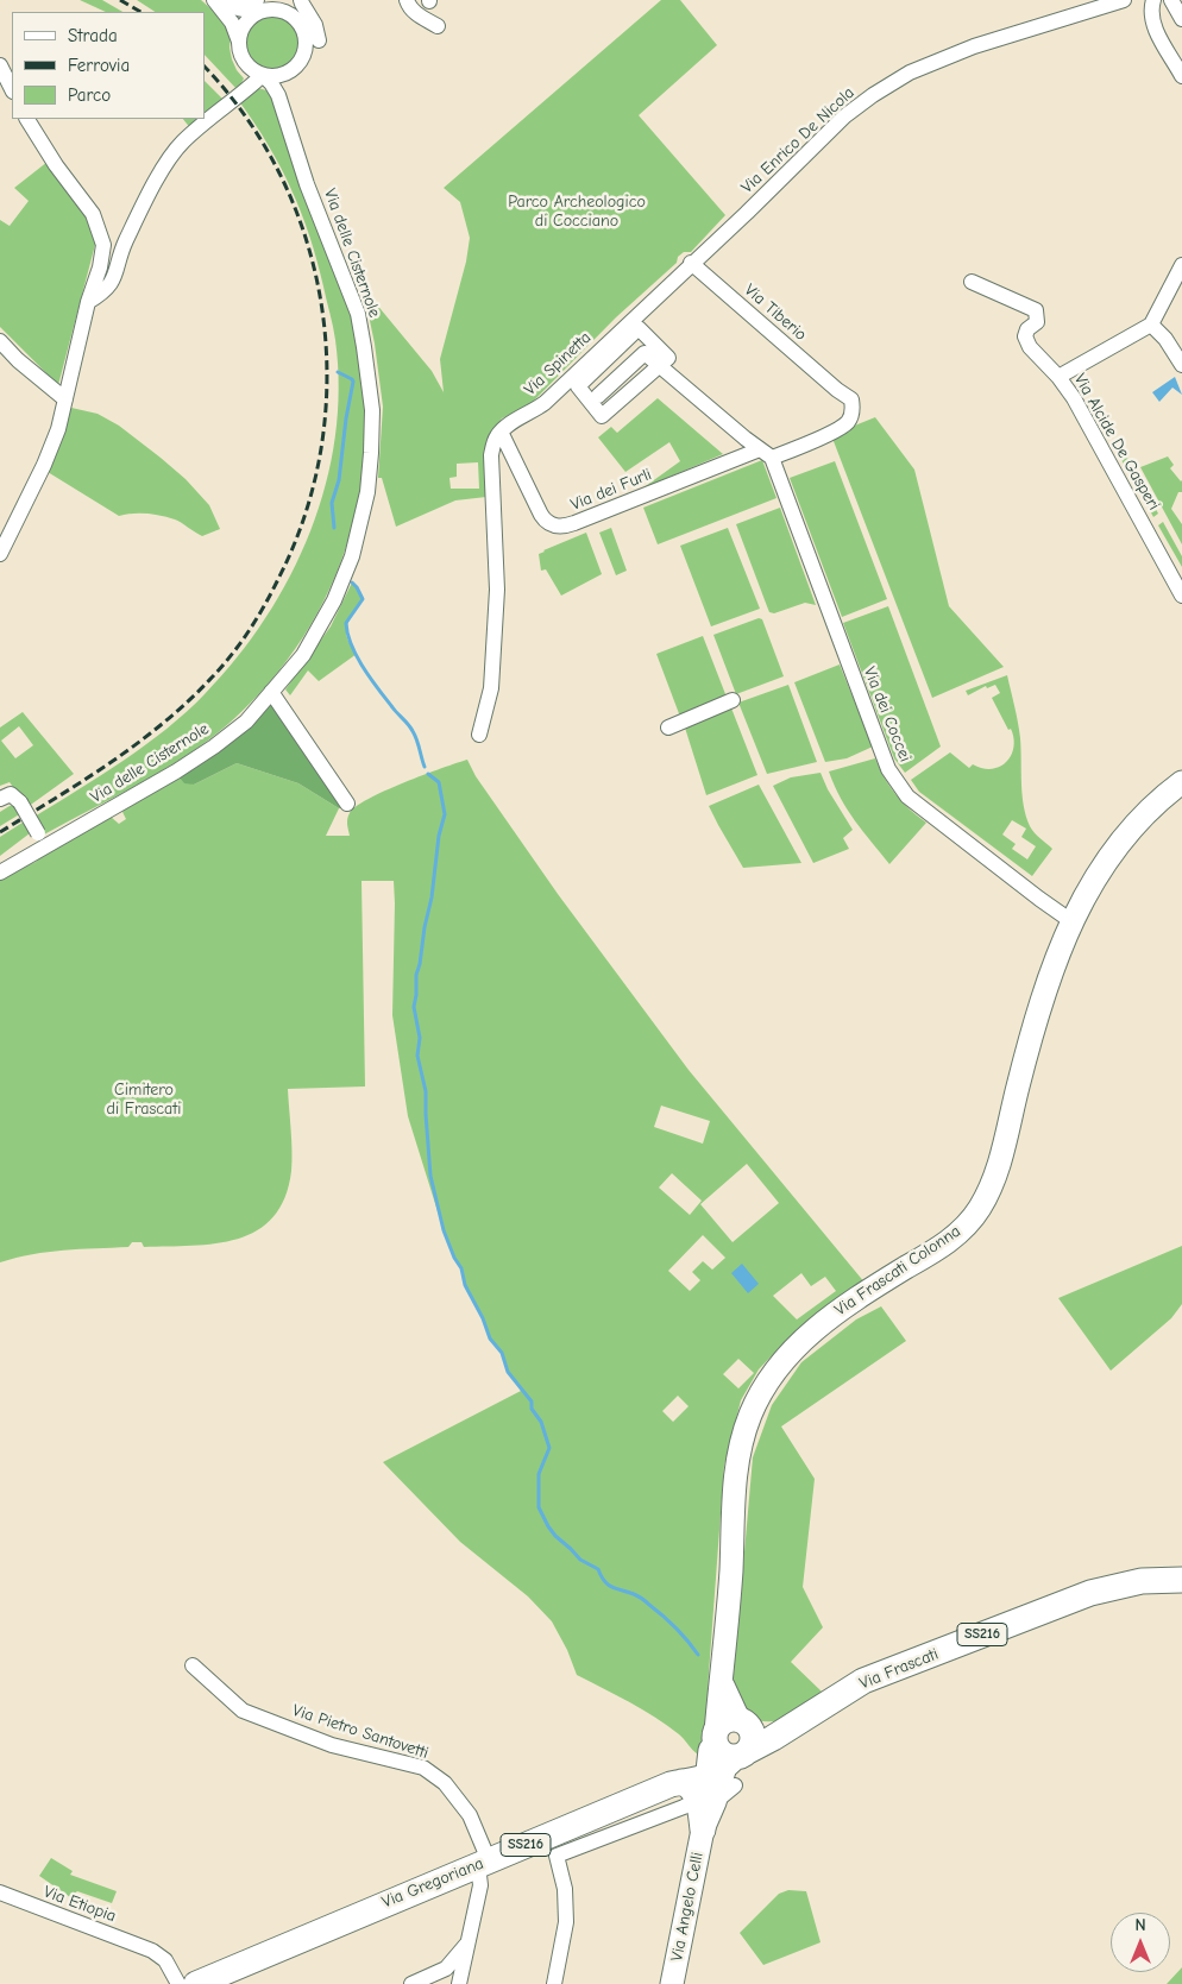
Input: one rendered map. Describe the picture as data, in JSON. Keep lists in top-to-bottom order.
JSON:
{
  "streets": {
    "main road": [
      "SS216",
      "Via Frascati",
      "Via Gregoriana",
      "Via Angelo Celli"
    ],
    "street": [
      "Via Enrico De Nicola",
      "Via delle Cisternole",
      "Via Tiberio",
      "Via Spinetta",
      "Via Alcide De Gasperi",
      "Via dei Furli",
      "Via dei Coccei",
      "Via Frascati Colonna",
      "Via Pietro Santovetti",
      "Via Etiopia"
    ]
  },
  "crossings": [
    ["Via Enrico De Nicola", "Via Tiberio"],
    ["Via Enrico De Nicola", "Via Spinetta"],
    ["Via Tiberio", "Via dei Furli"],
    ["Via Spinetta", "Via dei Furli"],
    ["Via dei Furli", "Via dei Coccei"],
    ["Via dei Coccei", "Via Frascati Colonna"],
    ["Via Frascati Colonna", "Via Frascati"],
    ["Via Frascati Colonna", "Via Gregoriana"],
    ["Via Frascati Colonna", "Via Angelo Celli"],
    ["Via Frascati", "Via Gregoriana"],
    ["Via Frascati", "Via Angelo Celli"],
    ["Via Pietro Santovetti", "Via Gregoriana"],
    ["Via Gregoriana", "Via Angelo Celli"]
  ],
  "parks": ["Parco Archeologico di Cocciano", "Cimitero di Frascati"],
  "legend": ["Strada", "Ferrovia", "Parco"],
  "north": "top"
}
